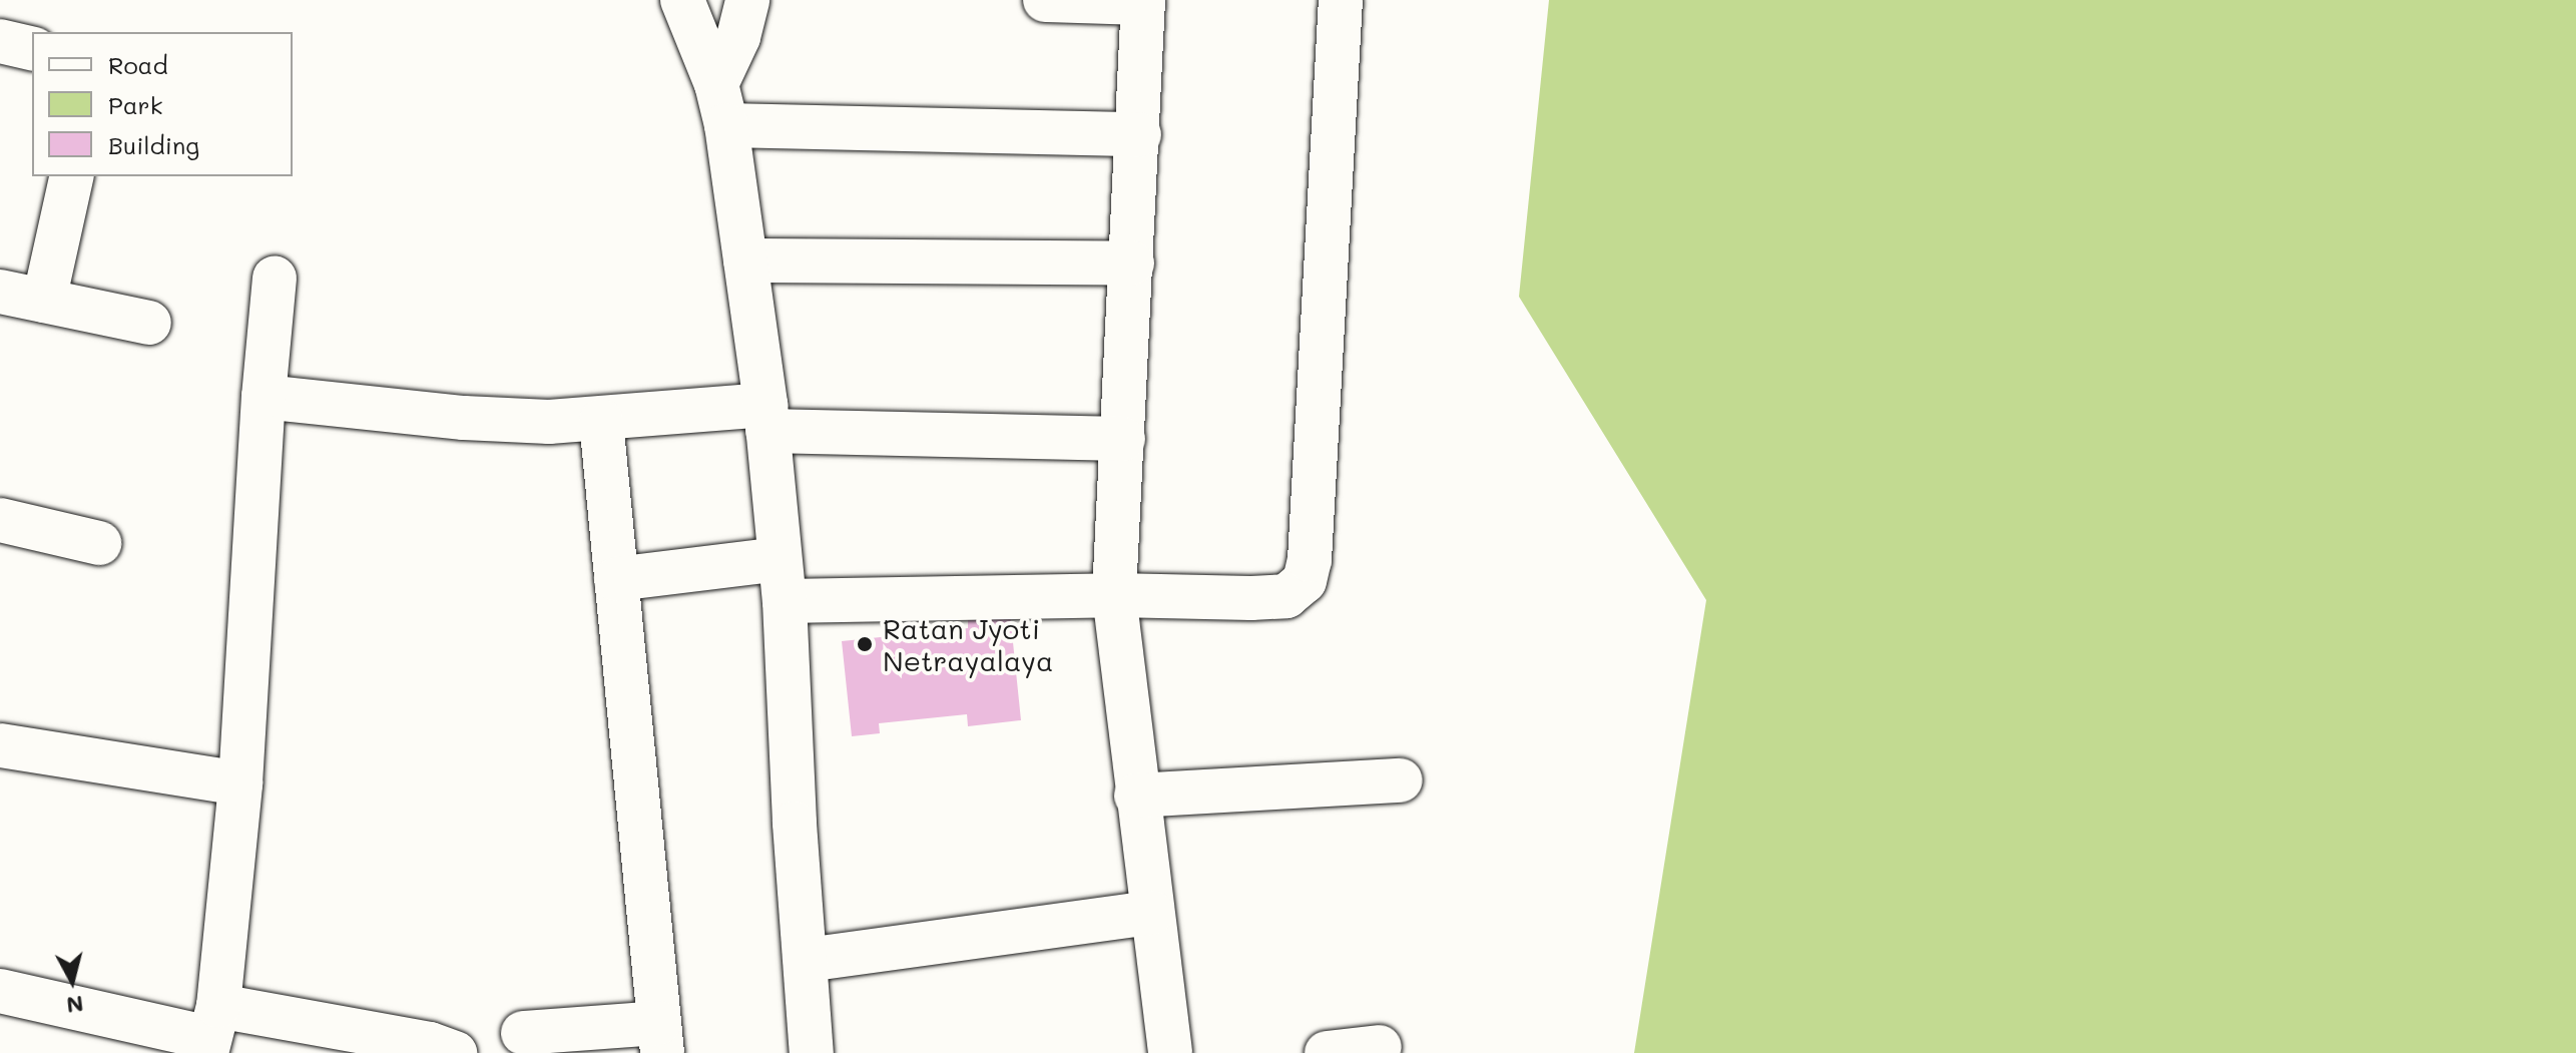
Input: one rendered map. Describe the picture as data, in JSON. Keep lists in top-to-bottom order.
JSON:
{
  "places": ["Ratan Jyoti Netrayalaya"],
  "legend": ["Road", "Park", "Building"],
  "north": "bottom"
}
